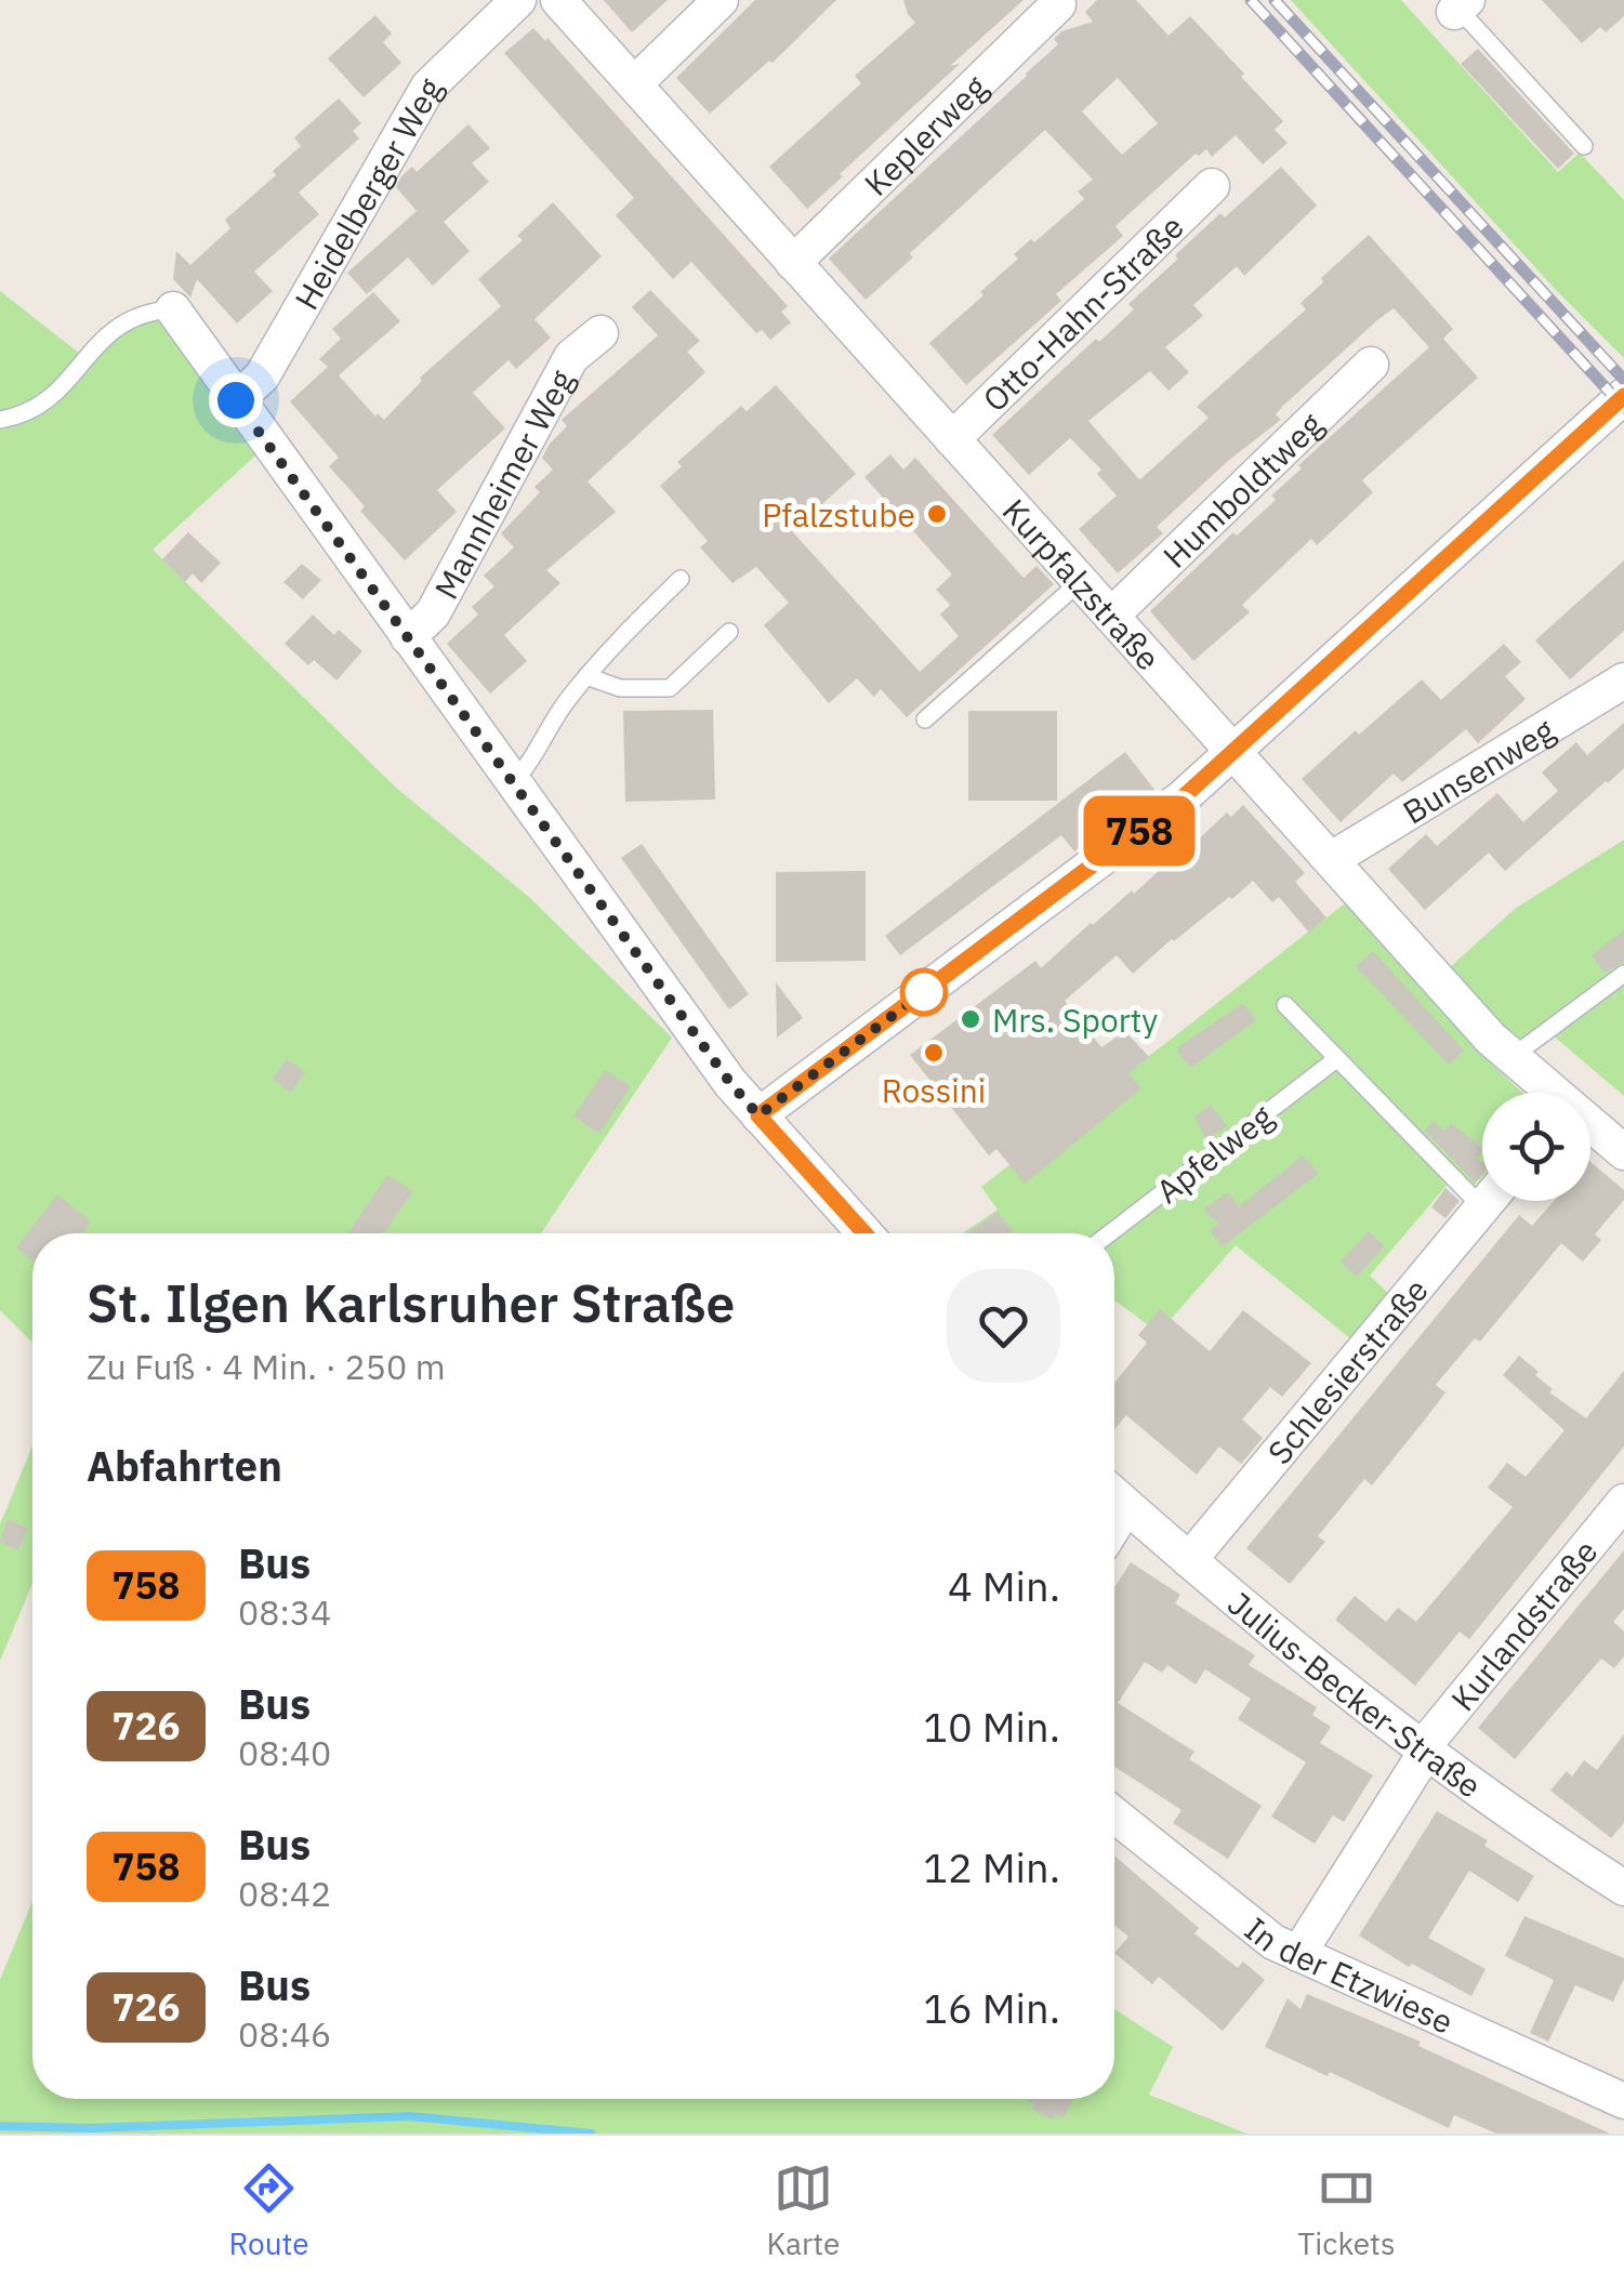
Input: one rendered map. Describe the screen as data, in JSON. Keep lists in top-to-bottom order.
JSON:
{
  "streets": {
    "street": [
      "Keplerweg",
      "Heidelberger Weg",
      "Otto-Hahn-Straße",
      "Mannheimer Weg",
      "Humboldtweg",
      "Kurpfalzstraße",
      "Bunsenweg",
      "Schlesierstraße",
      "Kurlandstraße",
      "Julius-Becker-Straße",
      "In der Etzwiese"
    ],
    "lane": ["Apfelweg"]
  },
  "crossings": [
    ["Keplerweg", "Kurpfalzstraße"],
    ["Otto-Hahn-Straße", "Kurpfalzstraße"],
    ["Humboldtweg", "Kurpfalzstraße"],
    ["Kurpfalzstraße", "Bunsenweg"],
    ["Schlesierstraße", "Julius-Becker-Straße"],
    ["Kurlandstraße", "Julius-Becker-Straße"],
    ["Kurlandstraße", "In der Etzwiese"]
  ],
  "places": ["Pfalzstube", "Mrs. Sporty", "Rossini"],
  "lines": ["bus line 758"],
  "page": {
    "on_map": "758",
    "heading": [
      ["St. Ilgen Karlsruher Straße", "Zu Fuß · 4 Min. · 250 m"],
      "Abfahrten"
    ],
    "list": [
      {
        "mark": "758",
        "name": "Bus",
        "note": "08:34",
        "value": "4 Min."
      },
      {
        "mark": "726",
        "name": "Bus",
        "note": "08:40",
        "value": "10 Min."
      },
      {
        "mark": "758",
        "name": "Bus",
        "note": "08:42",
        "value": "12 Min."
      },
      {
        "mark": "726",
        "name": "Bus",
        "note": "08:46",
        "value": "16 Min."
      }
    ],
    "tabs": ["Route", "Karte", "Tickets"]
  }
}
